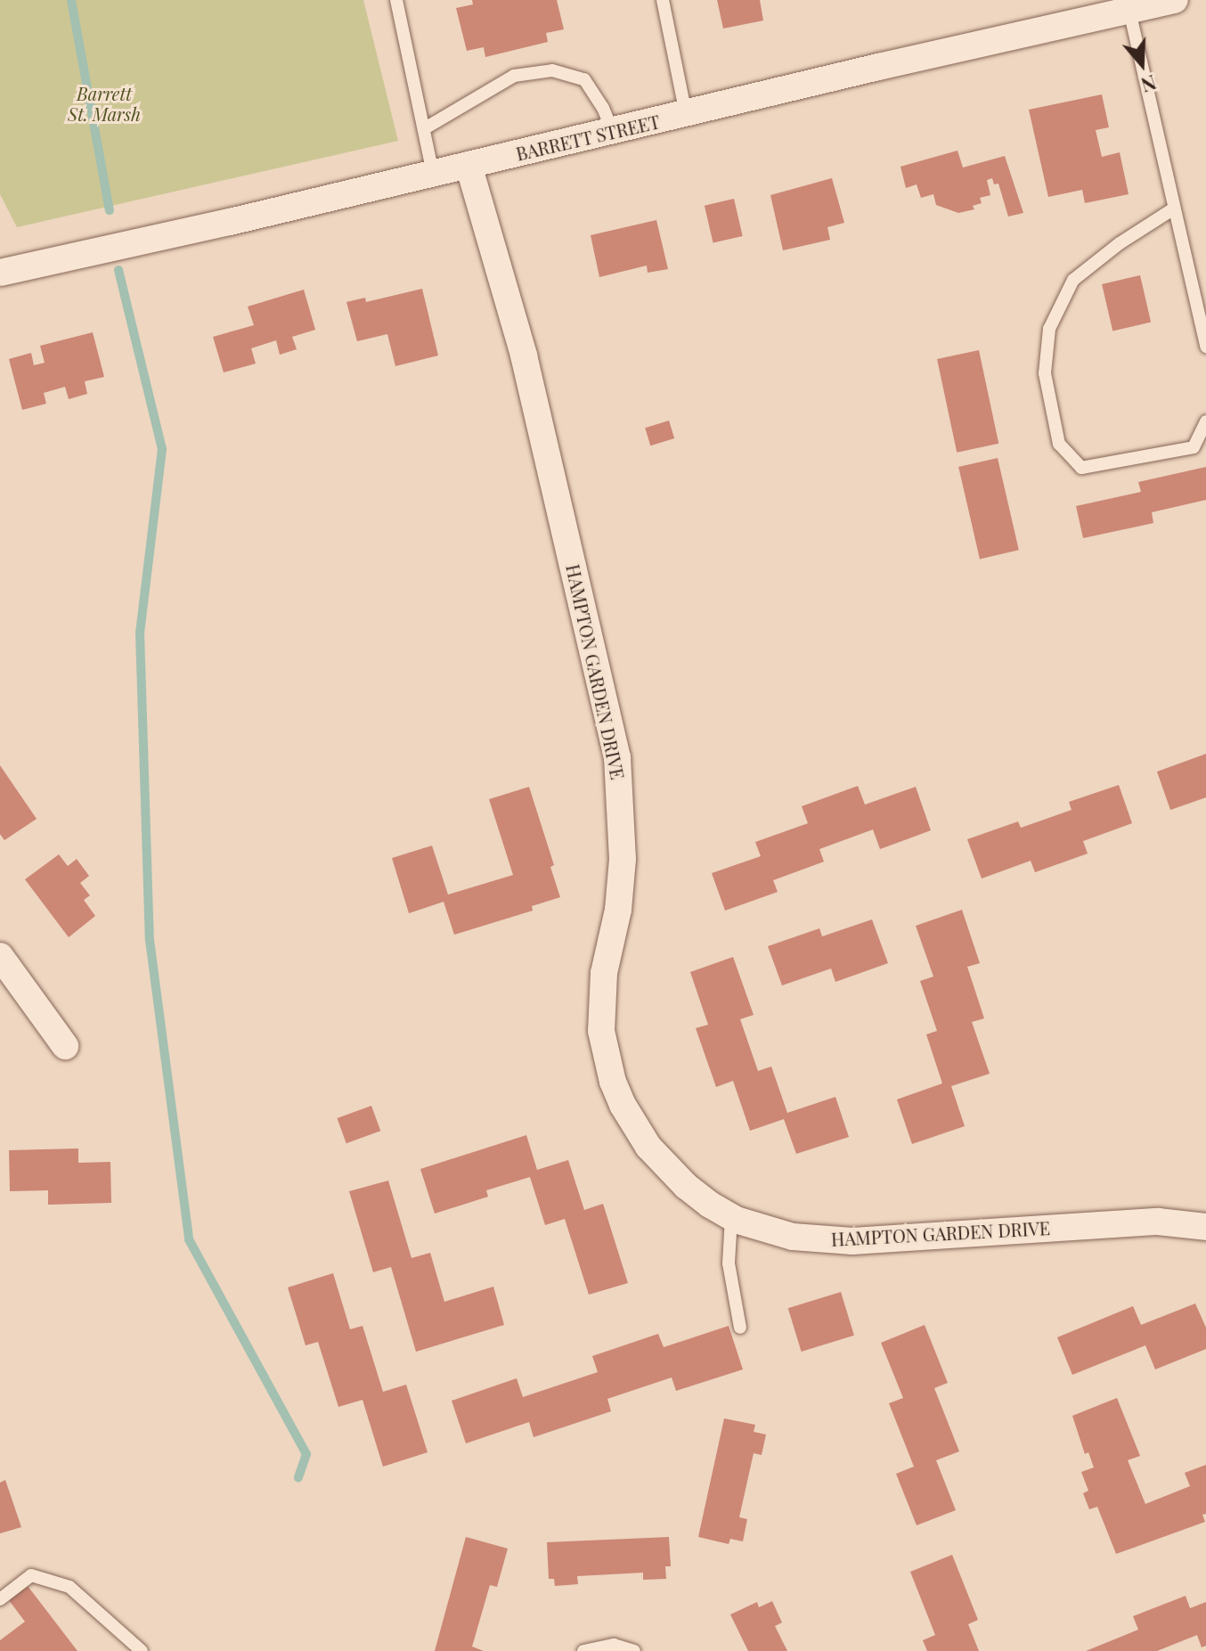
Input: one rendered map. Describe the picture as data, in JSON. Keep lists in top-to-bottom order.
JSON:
{
  "streets": {
    "street": ["BARRETT STREET", "HAMPTON GARDEN DRIVE"]
  },
  "crossings": [
    ["BARRETT STREET", "HAMPTON GARDEN DRIVE"]
  ],
  "parks": ["Barrett St. Marsh"],
  "north": "bottom"
}
